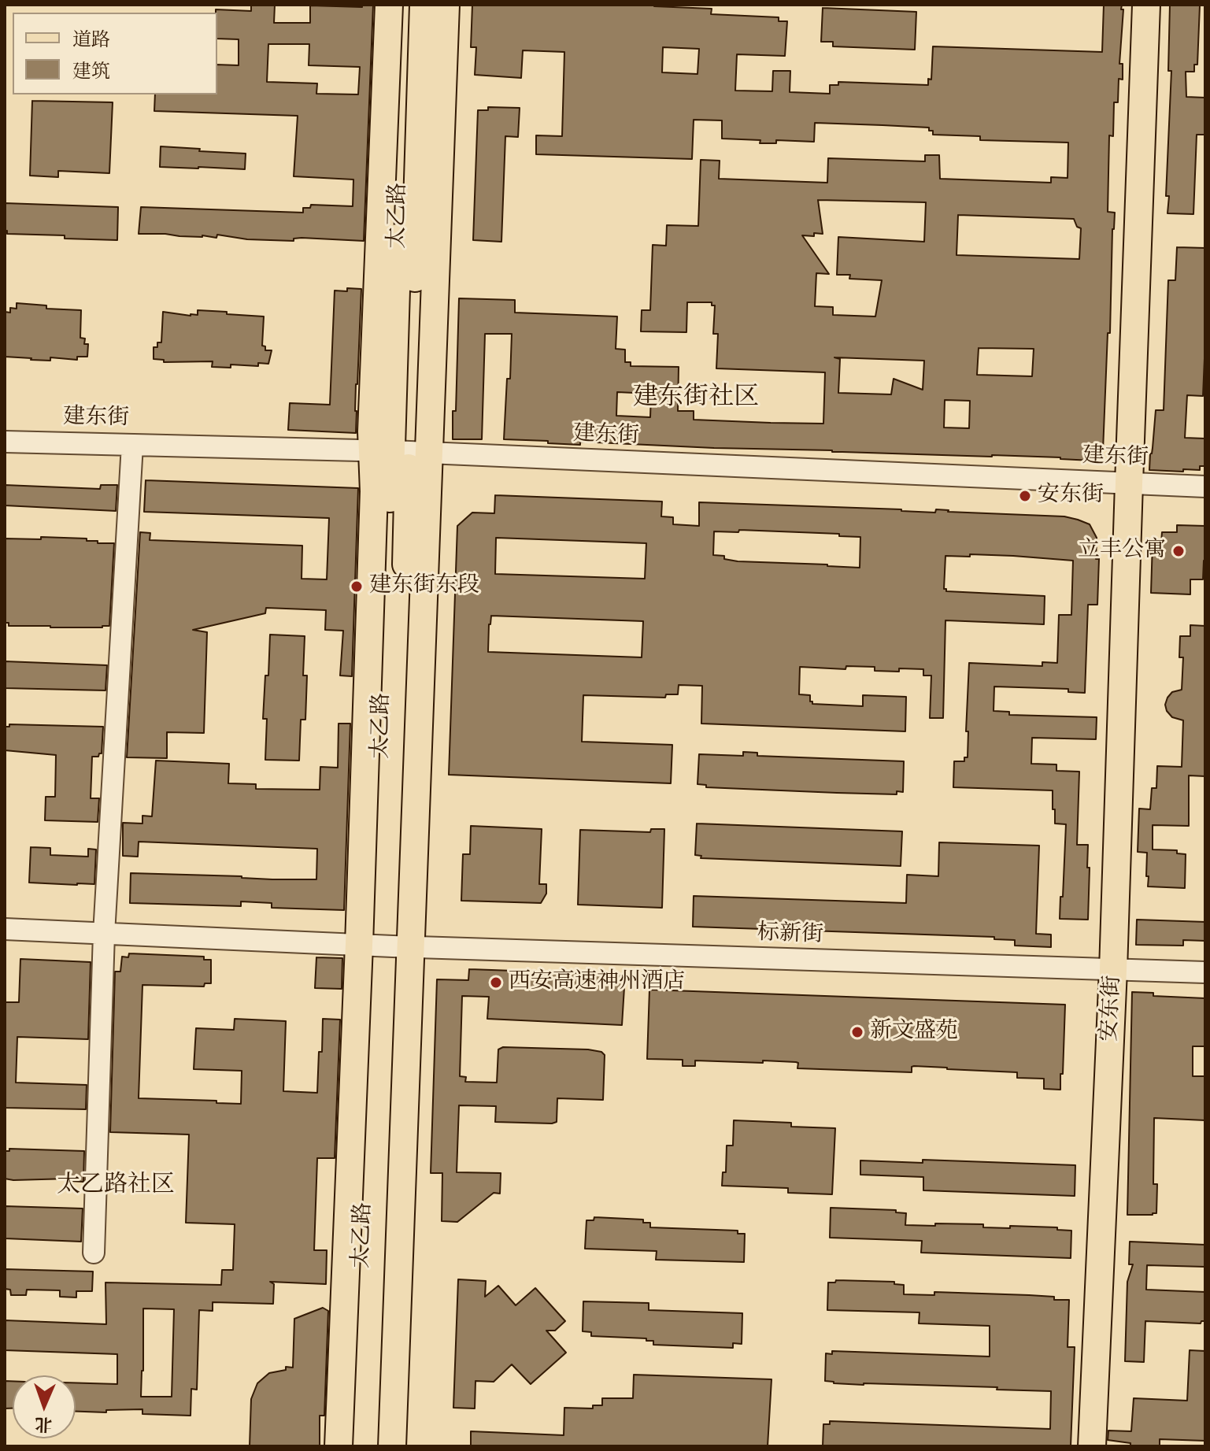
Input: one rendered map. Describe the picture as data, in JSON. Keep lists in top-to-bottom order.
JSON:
{
  "streets": {
    "main road": ["太乙路", "安东街"],
    "street": ["建东街", "标新街"]
  },
  "crossings": [
    ["太乙路", "建东街"],
    ["太乙路", "标新街"],
    ["建东街", "安东街"],
    ["标新街", "安东街"]
  ],
  "districts": ["建东街社区", "太乙路社区"],
  "places": [
    "安东街",
    "立丰公寓",
    "建东街东段",
    "西安高速神州酒店",
    "新文盛苑"
  ],
  "legend": ["道路", "建筑"],
  "north": "bottom"
}
